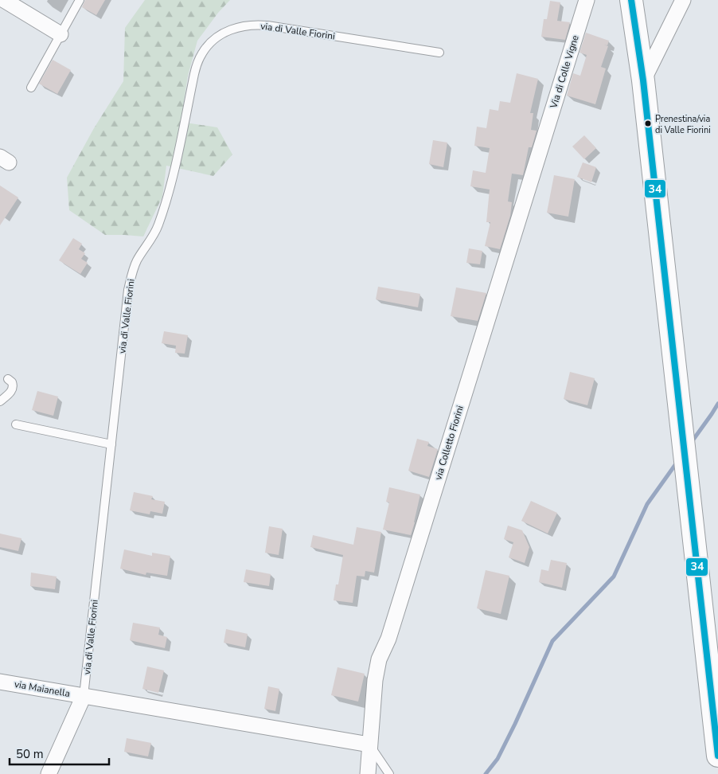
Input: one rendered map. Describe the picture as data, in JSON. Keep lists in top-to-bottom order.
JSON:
{
  "streets": {
    "street": ["Via di Colle Vigne", "via Colletto Fiorini", "via Maianella"],
    "lane": ["via di Valle Fiorini"]
  },
  "crossings": [
    ["via di Valle Fiorini", "via Maianella"],
    ["Via di Colle Vigne", "via Colletto Fiorini"],
    ["via Colletto Fiorini", "via Maianella"]
  ],
  "places": ["Prenestina/via di Valle Fiorini"],
  "lines": ["transit line 34"],
  "scale_bar": "50 m"
}
